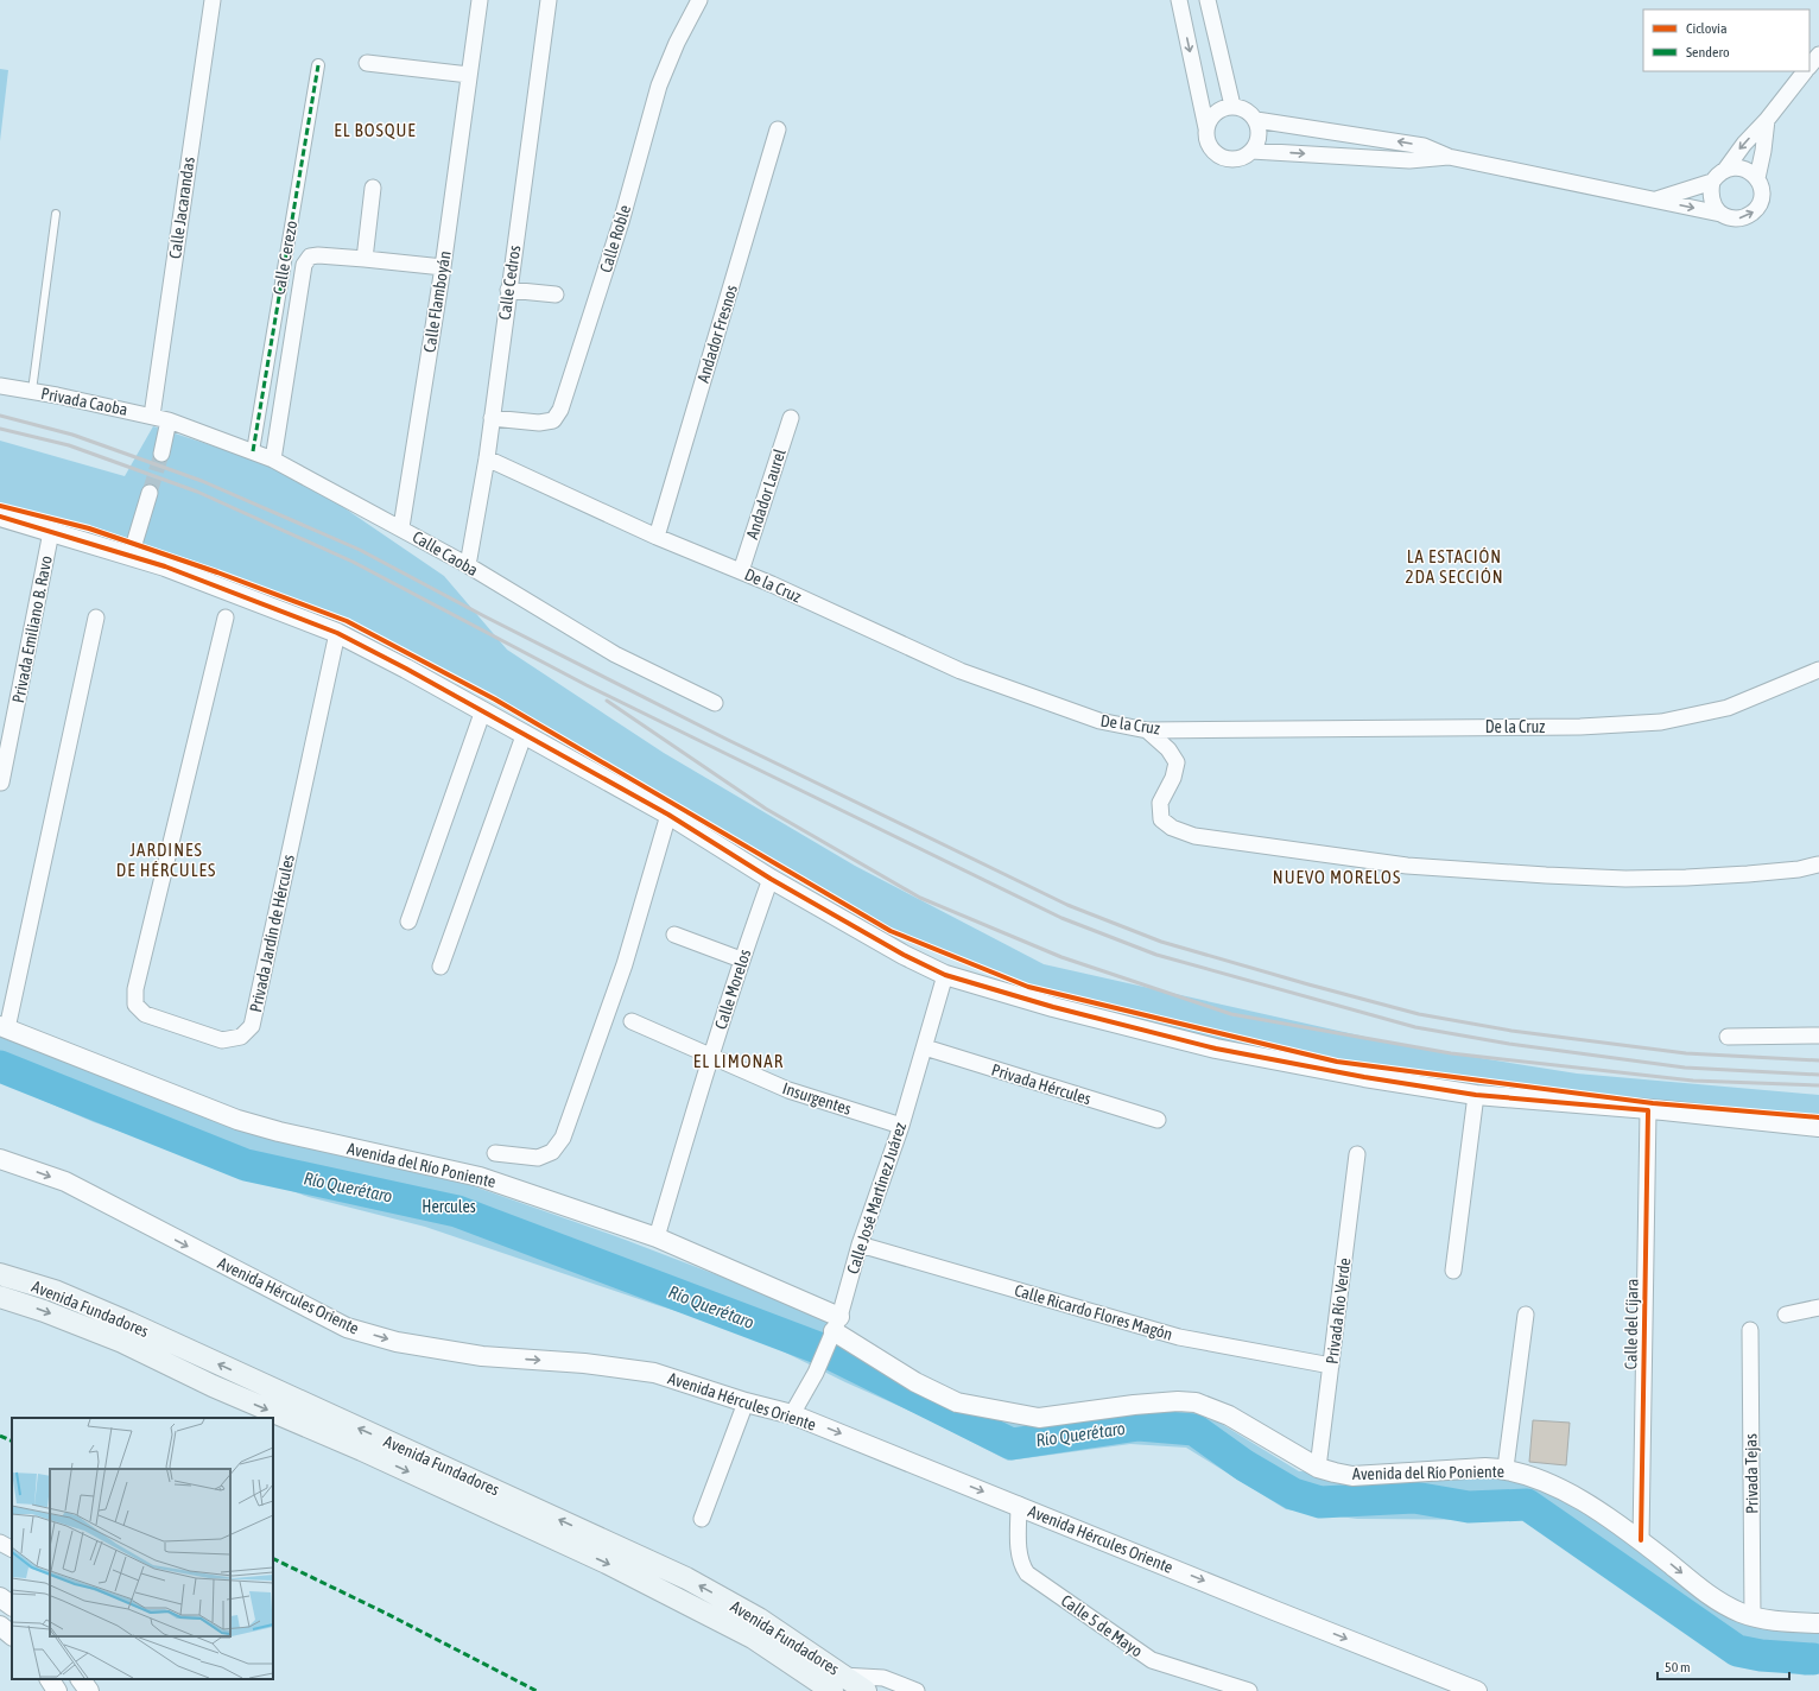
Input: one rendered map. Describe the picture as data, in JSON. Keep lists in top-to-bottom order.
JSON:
{
  "streets": {
    "main road": ["Avenida Fundadores"],
    "street": [
      "Calle Jacarandas",
      "Calle Roble",
      "Calle Cerezo",
      "Calle Cedros",
      "Calle Flamboyán",
      "Andador Fresnos",
      "Privada Caoba",
      "Andador Laurel",
      "Calle Caoba",
      "De la Cruz",
      "Privada Emiliano B. Ravo",
      "Privada Jardín de Hércules",
      "Calle Morelos",
      "Privada Hércules",
      "Insurgentes",
      "Avenida del Río Poniente",
      "Calle José Martínez Juárez",
      "Avenida Hércules Oriente",
      "Privada Río Verde",
      "Calle Ricardo Flores Magón",
      "Calle del Cíjara",
      "Privada Tejas",
      "Calle 5 de Mayo"
    ]
  },
  "crossings": [
    ["Calle Jacarandas", "Privada Caoba"],
    ["Calle Roble", "Calle Cedros"],
    ["Calle Cerezo", "Calle Flamboyán"],
    ["Calle Cerezo", "Calle Caoba"],
    ["Calle Cedros", "Calle Caoba"],
    ["Calle Cedros", "De la Cruz"],
    ["Calle Flamboyán", "Calle Caoba"],
    ["Andador Fresnos", "De la Cruz"],
    ["Privada Caoba", "Calle Caoba"],
    ["Andador Laurel", "De la Cruz"],
    ["Calle Morelos", "Insurgentes"],
    ["Calle Morelos", "Avenida del Río Poniente"],
    ["Privada Hércules", "Calle José Martínez Juárez"],
    ["Insurgentes", "Calle José Martínez Juárez"],
    ["Avenida del Río Poniente", "Calle José Martínez Juárez"],
    ["Avenida del Río Poniente", "Privada Río Verde"],
    ["Avenida del Río Poniente", "Calle del Cíjara"],
    ["Avenida del Río Poniente", "Privada Tejas"],
    ["Calle José Martínez Juárez", "Avenida Hércules Oriente"],
    ["Calle José Martínez Juárez", "Calle Ricardo Flores Magón"],
    ["Avenida Hércules Oriente", "Calle 5 de Mayo"],
    ["Privada Río Verde", "Calle Ricardo Flores Magón"]
  ],
  "one_way": ["Avenida Hércules Oriente"],
  "districts": [
    "EL BOSQUE",
    "LA ESTACIÓN 2DA SECCIÓN",
    "JARDINES DE HÉRCULES",
    "NUEVO MORELOS",
    "EL LIMONAR"
  ],
  "water": ["Río Querétaro"],
  "parks": ["Hercules"],
  "legend": ["Ciclovía", "Sendero"],
  "scale_bar": "50 m"
}
